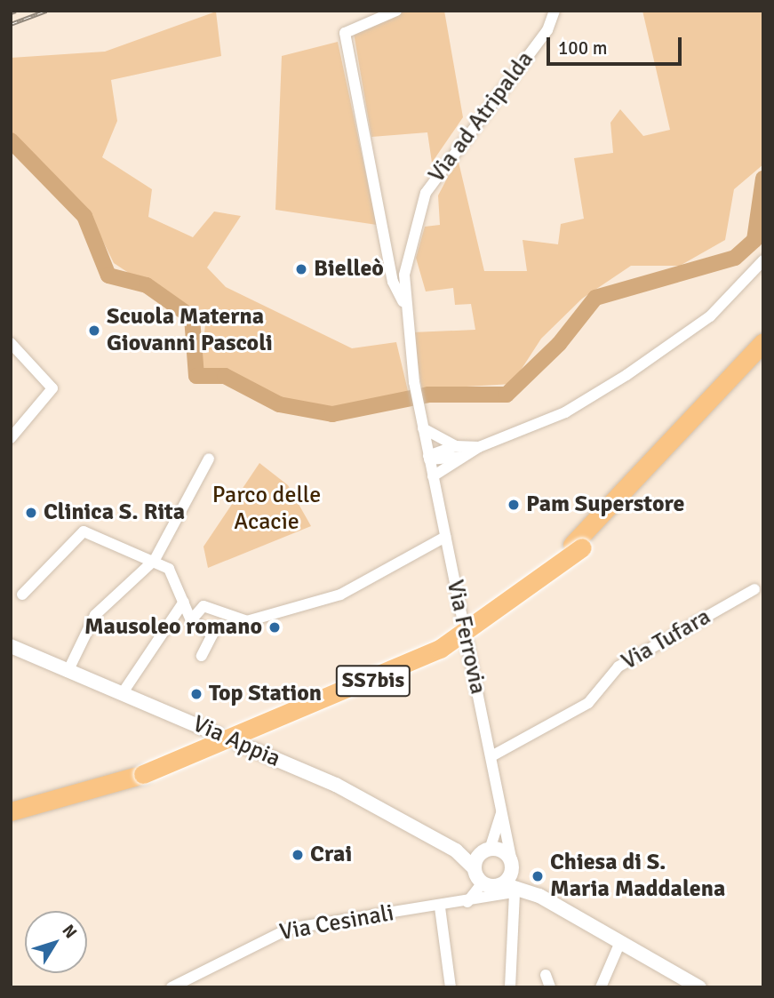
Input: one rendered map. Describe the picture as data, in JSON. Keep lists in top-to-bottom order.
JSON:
{
  "streets": {
    "highway": ["SS7bis"],
    "street": [
      "Via ad Atripalda",
      "Via Ferrovia",
      "Via Tufara",
      "Via Appia",
      "Via Cesinali"
    ]
  },
  "crossings": [
    ["Via ad Atripalda", "Via Ferrovia"],
    ["Via Ferrovia", "Via Tufara"]
  ],
  "parks": ["Parco delle Acacie"],
  "places": [
    "Bielleò",
    "Scuola Materna Giovanni Pascoli",
    "Pam Superstore",
    "Clinica S. Rita",
    "Mausoleo romano",
    "Top Station",
    "Crai",
    "Chiesa di S. Maria Maddalena"
  ],
  "scale_bar": "100 m",
  "north": "top right"
}
